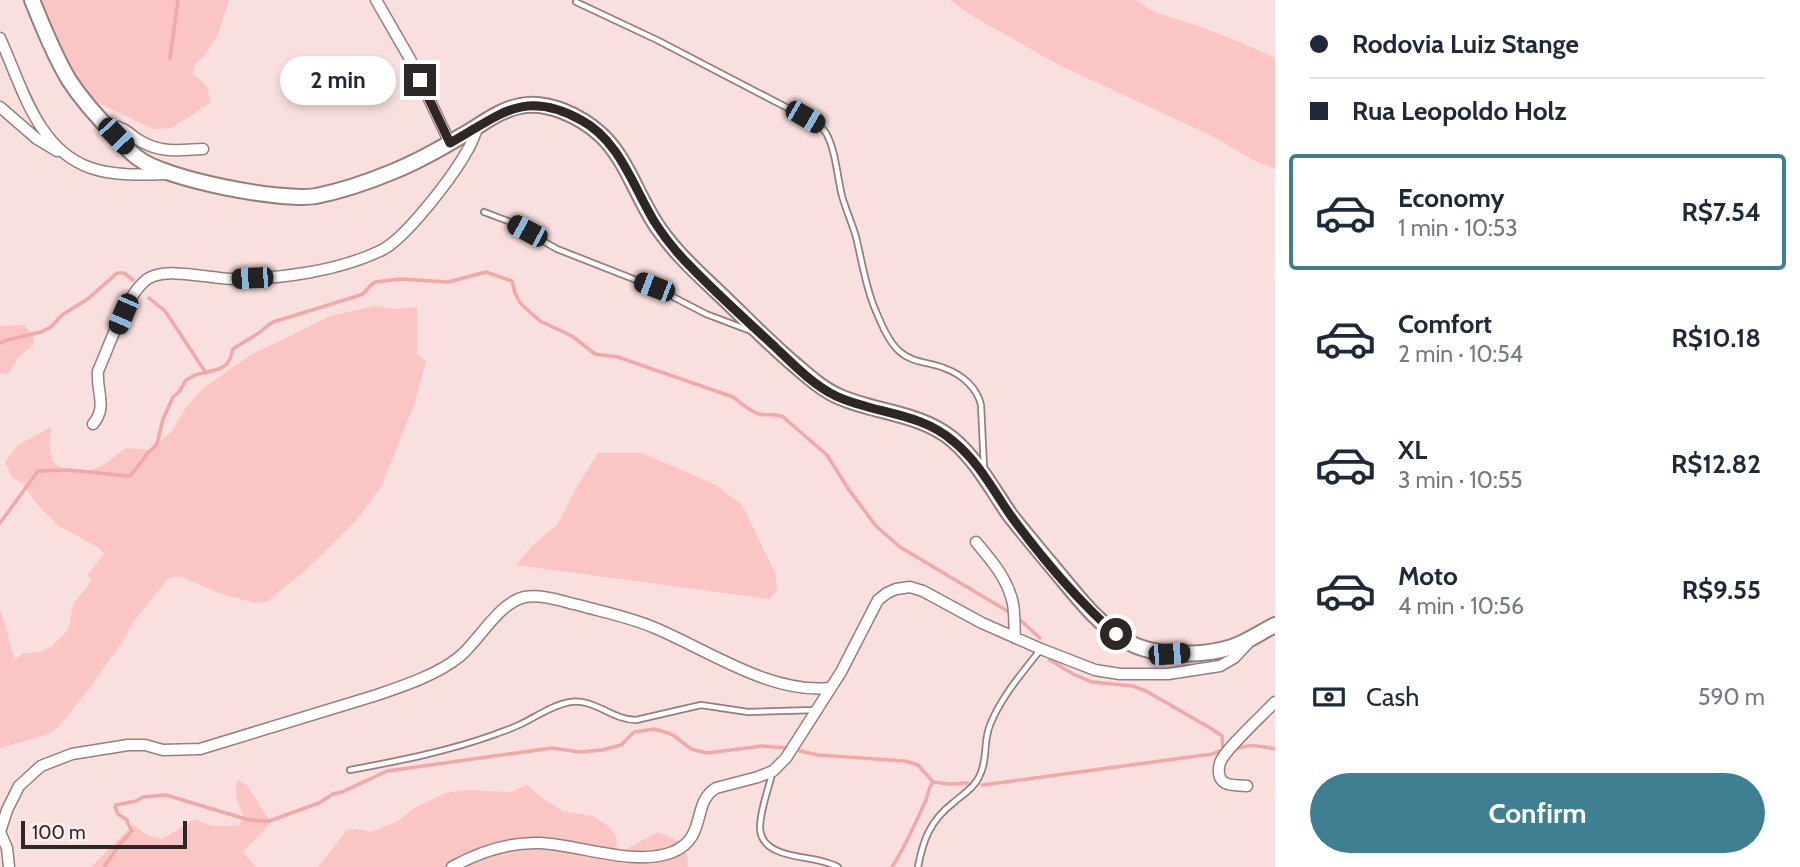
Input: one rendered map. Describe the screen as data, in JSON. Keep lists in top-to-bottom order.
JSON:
{
  "scale_bar": "100 m",
  "page": {
    "banner": ["Rodovia Luiz Stange", "Rua Leopoldo Holz"],
    "bubble": "2 min",
    "list": [
      {
        "name": "Economy",
        "note": "1 min · 10:53",
        "value": "R$7.54"
      },
      {
        "name": "Comfort",
        "note": "2 min · 10:54",
        "value": "R$10.18"
      },
      {
        "name": "XL",
        "note": "3 min · 10:55",
        "value": "R$12.82"
      },
      {
        "name": "Moto",
        "note": "4 min · 10:56",
        "value": "R$9.55"
      }
    ],
    "pay": ["Cash", "590 m"],
    "buttons": "Confirm",
    "scale": "100 m"
  }
}
